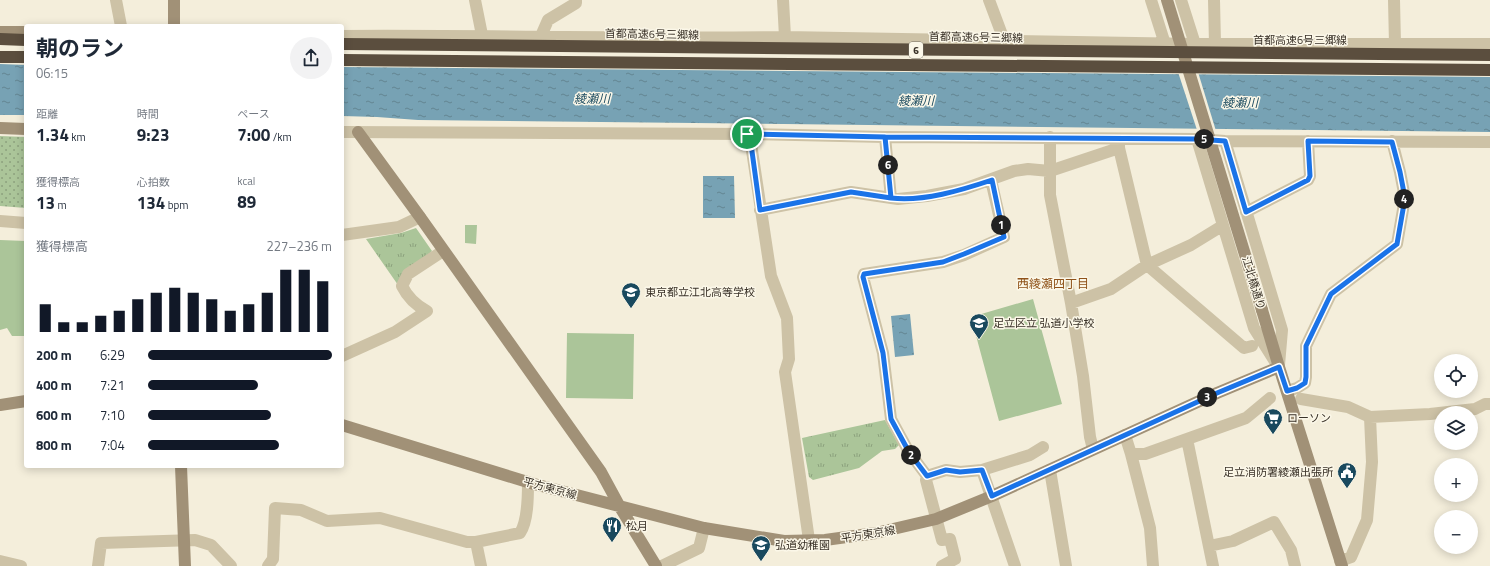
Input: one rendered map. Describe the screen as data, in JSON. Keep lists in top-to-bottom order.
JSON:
{
  "streets": {
    "highway": ["首都高速6号三郷線", "6"],
    "main road": ["江北橋通り", "平方東京線"]
  },
  "crossings": [
    ["江北橋通り", "平方東京線"]
  ],
  "districts": ["西綾瀬四丁目"],
  "water": ["綾瀬川"],
  "places": {
    "school or university": ["東京都立江北高等学校", "足立区立 弘道小学校", "弘道幼稚園"],
    "supermarket": ["ローソン"],
    "public building": ["足立消防署綾瀬出張所"],
    "restaurant": ["松月"]
  },
  "page": {
    "heading": ["朝のラン", "06:15"],
    "stats": [
      ["距離", "1.34 km"],
      ["時間", "9:23"],
      ["ペース", "7:00 /km"],
      ["獲得標高", "13 m"],
      ["心拍数", "134 bpm"],
      ["kcal", "89"]
    ],
    "pins": [
      "5",
      "6",
      "4",
      "1",
      "3",
      "2"
    ],
    "chart": ["獲得標高", "227–236 m"],
    "list": [
      {
        "name": "200 m",
        "note": "6:29"
      },
      {
        "name": "400 m",
        "note": "7:21"
      },
      {
        "name": "600 m",
        "note": "7:10"
      },
      {
        "name": "800 m",
        "note": "7:04"
      }
    ],
    "map_buttons": ["+", "−"]
  }
}
